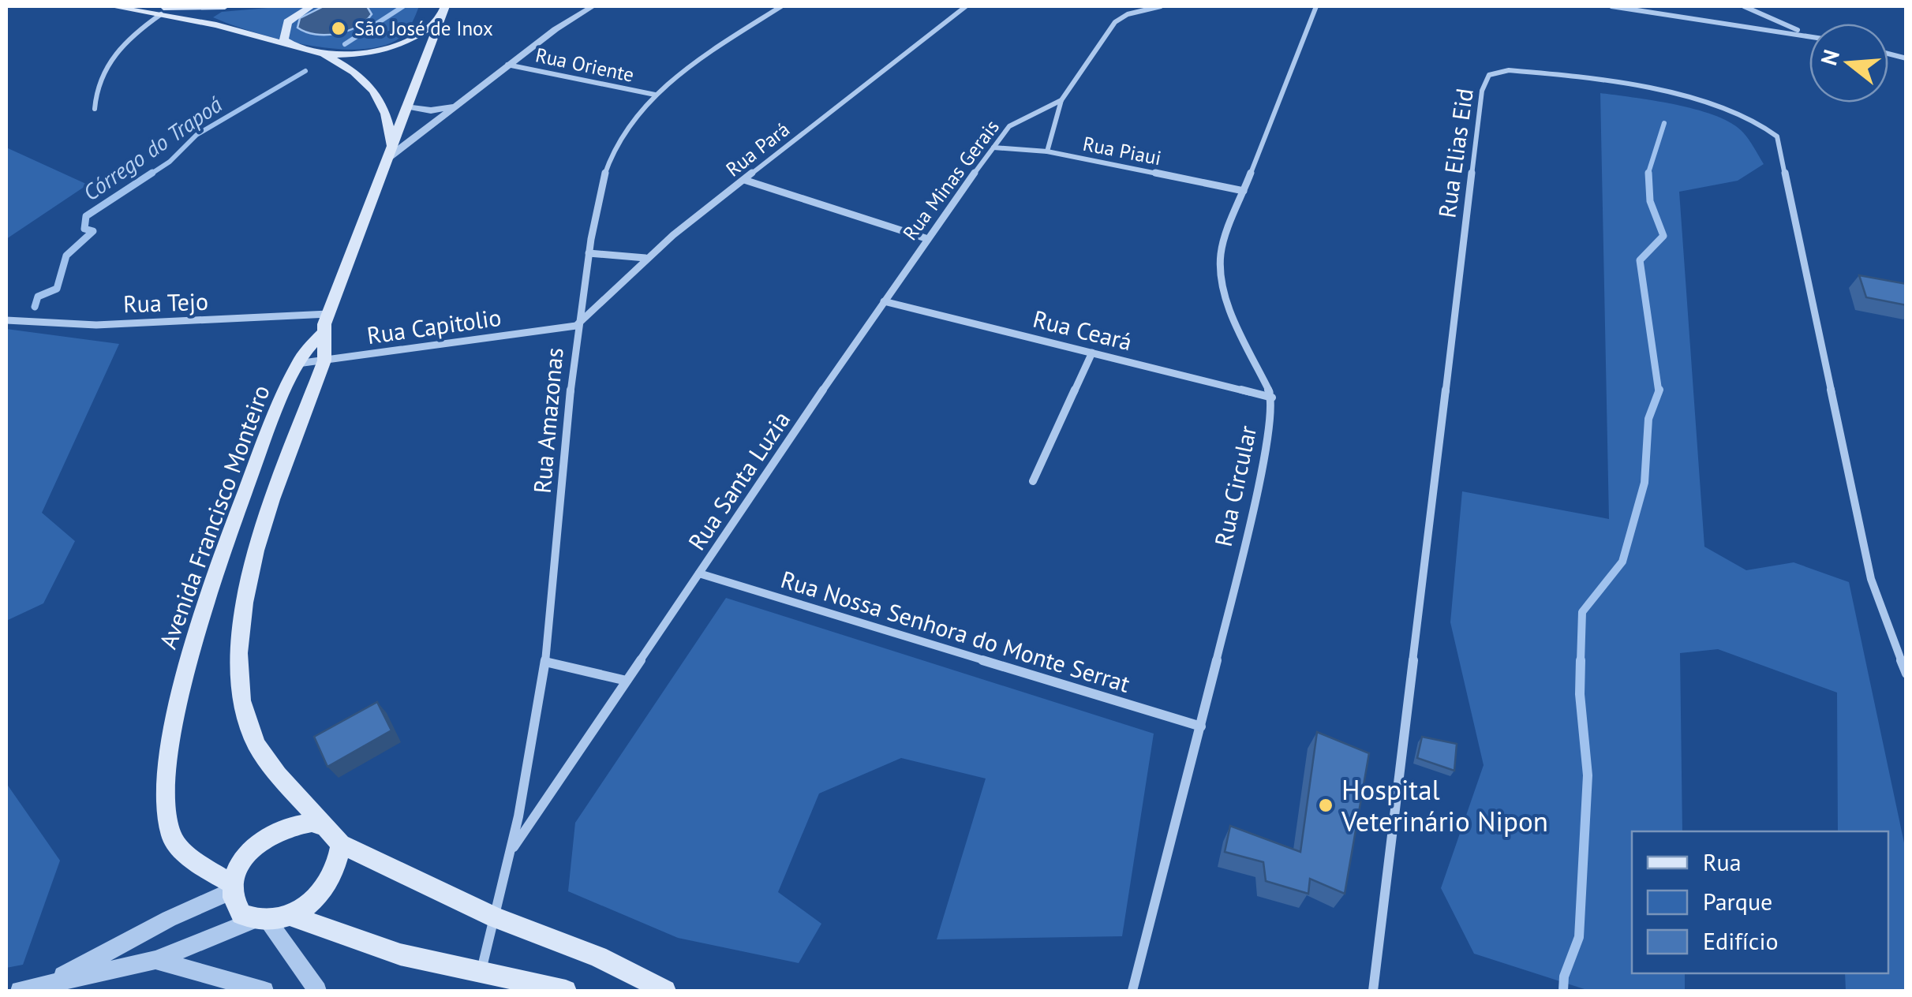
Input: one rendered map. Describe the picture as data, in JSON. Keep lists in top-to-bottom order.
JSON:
{
  "streets": {
    "main road": ["Avenida Francisco Monteiro"],
    "street": [
      "Rua Oriente",
      "Rua Pará",
      "Rua Piaui",
      "Rua Elias Eid",
      "Rua Minas Gerais",
      "Rua Tejo",
      "Rua Capitolio",
      "Rua Ceará",
      "Rua Amazonas",
      "Rua Santa Luzia",
      "Rua Circular",
      "Rua Nossa Senhora do Monte Serrat"
    ]
  },
  "crossings": [
    ["Rua Oriente", "Rua Amazonas"],
    ["Rua Pará", "Rua Capitolio"],
    ["Rua Pará", "Rua Amazonas"],
    ["Rua Piaui", "Rua Minas Gerais"],
    ["Rua Piaui", "Rua Circular"],
    ["Rua Minas Gerais", "Rua Ceará"],
    ["Rua Minas Gerais", "Rua Santa Luzia"],
    ["Rua Tejo", "Avenida Francisco Monteiro"],
    ["Rua Capitolio", "Rua Amazonas"],
    ["Rua Capitolio", "Avenida Francisco Monteiro"],
    ["Rua Ceará", "Rua Santa Luzia"],
    ["Rua Ceará", "Rua Circular"],
    ["Rua Amazonas", "Rua Santa Luzia"],
    ["Rua Santa Luzia", "Rua Nossa Senhora do Monte Serrat"],
    ["Rua Circular", "Rua Nossa Senhora do Monte Serrat"]
  ],
  "water": ["Córrego do Trapoá"],
  "places": ["São José de Inox", "Hospital Veterinário Nipon"],
  "legend": ["Rua", "Parque", "Edifício"],
  "north": "left"
}
